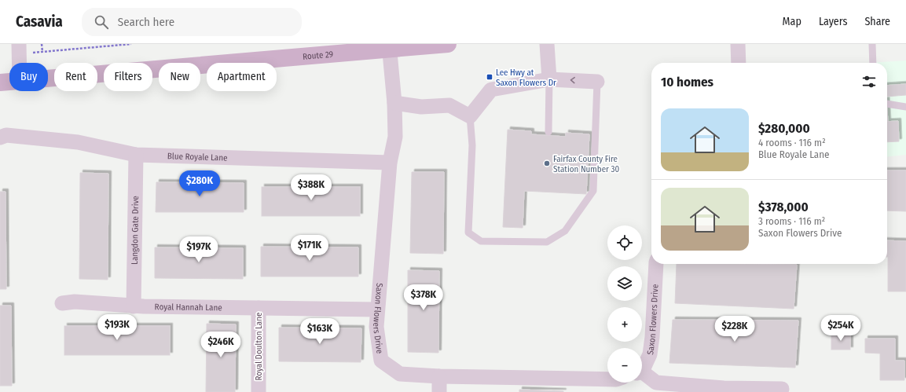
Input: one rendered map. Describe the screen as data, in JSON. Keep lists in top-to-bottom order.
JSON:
{
  "streets": {
    "main road": ["Route 29"],
    "street": [
      "Blue Royale Lane",
      "Langdon Gate Drive",
      "Royal Hannah Lane",
      "Saxon Flowers Drive",
      "Royal Doulton Lane"
    ]
  },
  "crossings": [
    ["Route 29", "Saxon Flowers Drive"],
    ["Blue Royale Lane", "Langdon Gate Drive"],
    ["Blue Royale Lane", "Saxon Flowers Drive"],
    ["Langdon Gate Drive", "Royal Hannah Lane"],
    ["Royal Hannah Lane", "Royal Doulton Lane"],
    ["Saxon Flowers Drive", "Royal Doulton Lane"]
  ],
  "places": {
    "transit": ["Lee Hwy at Saxon Flowers Dr"],
    "other": ["Fairfax County Fire Station Number 30"]
  },
  "page": {
    "header": "Casavia",
    "search": "Search here",
    "nav": ["Map", "Layers", "Share"],
    "chip": [
      "Buy",
      "Rent",
      "Filters",
      "New",
      "Apartment"
    ],
    "heading": "10 homes",
    "list": [
      {
        "name": "$280,000",
        "note": "4 rooms · 116 m² · Blue Royale Lane"
      },
      {
        "name": "$378,000",
        "note": "3 rooms · 116 m² · Saxon Flowers Drive"
      }
    ],
    "price": [
      "$280K",
      "$388K",
      "$171K",
      "$197K",
      "$378K",
      "$193K",
      "$254K",
      "$228K",
      "$163K",
      "$246K"
    ],
    "map_buttons": ["+", "−"]
  }
}
